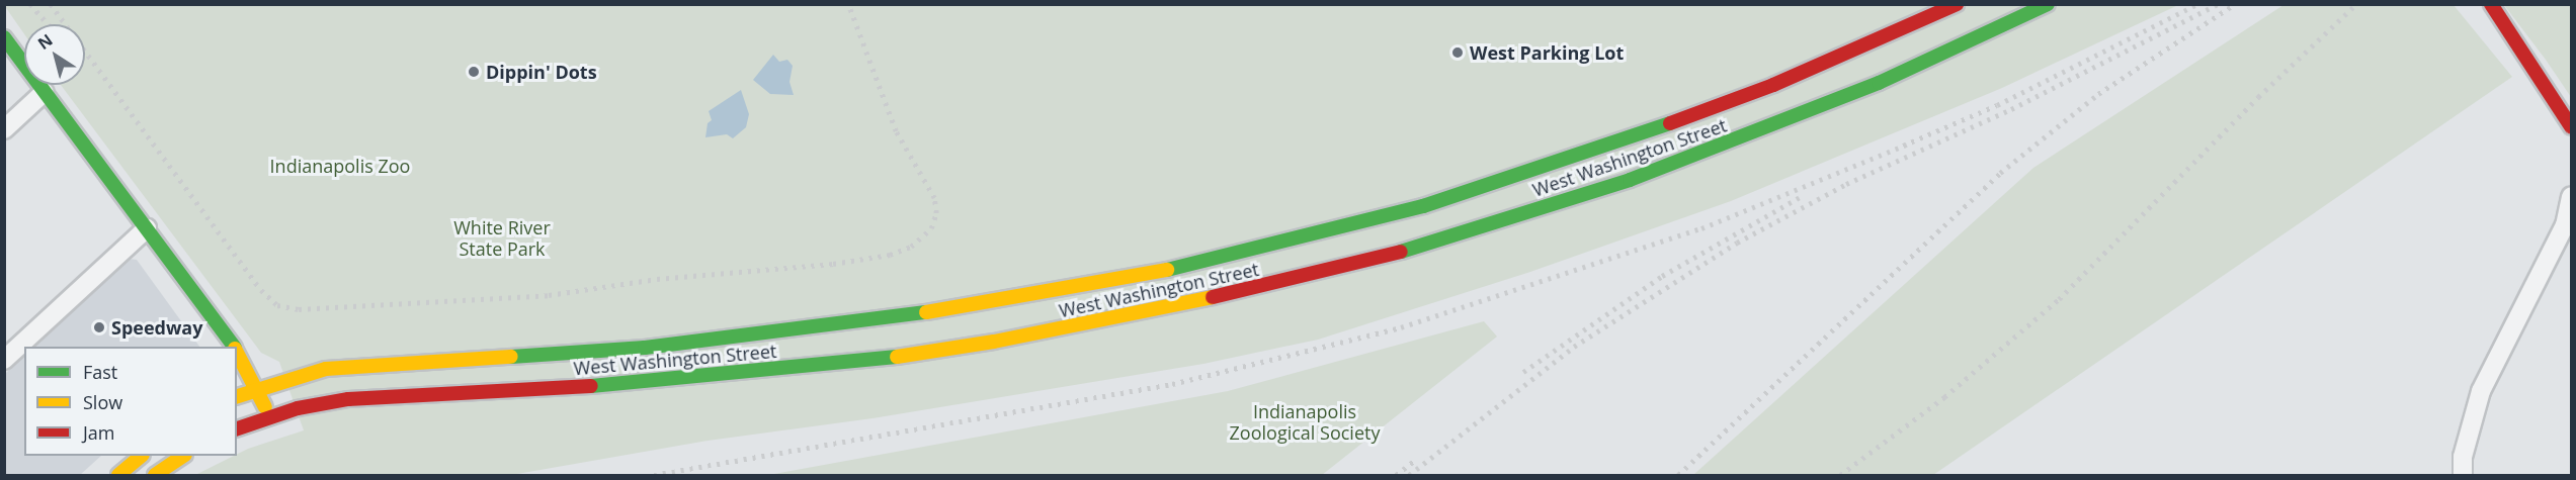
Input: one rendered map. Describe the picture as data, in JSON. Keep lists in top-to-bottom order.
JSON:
{
  "streets": {
    "main road": ["West Washington Street"]
  },
  "parks": ["Indianapolis Zoo", "White River State Park", "Indianapolis Zoological Society"],
  "places": ["West Parking Lot", "Dippin' Dots", "Speedway"],
  "legend": ["Fast", "Slow", "Jam"],
  "north": "top left"
}
